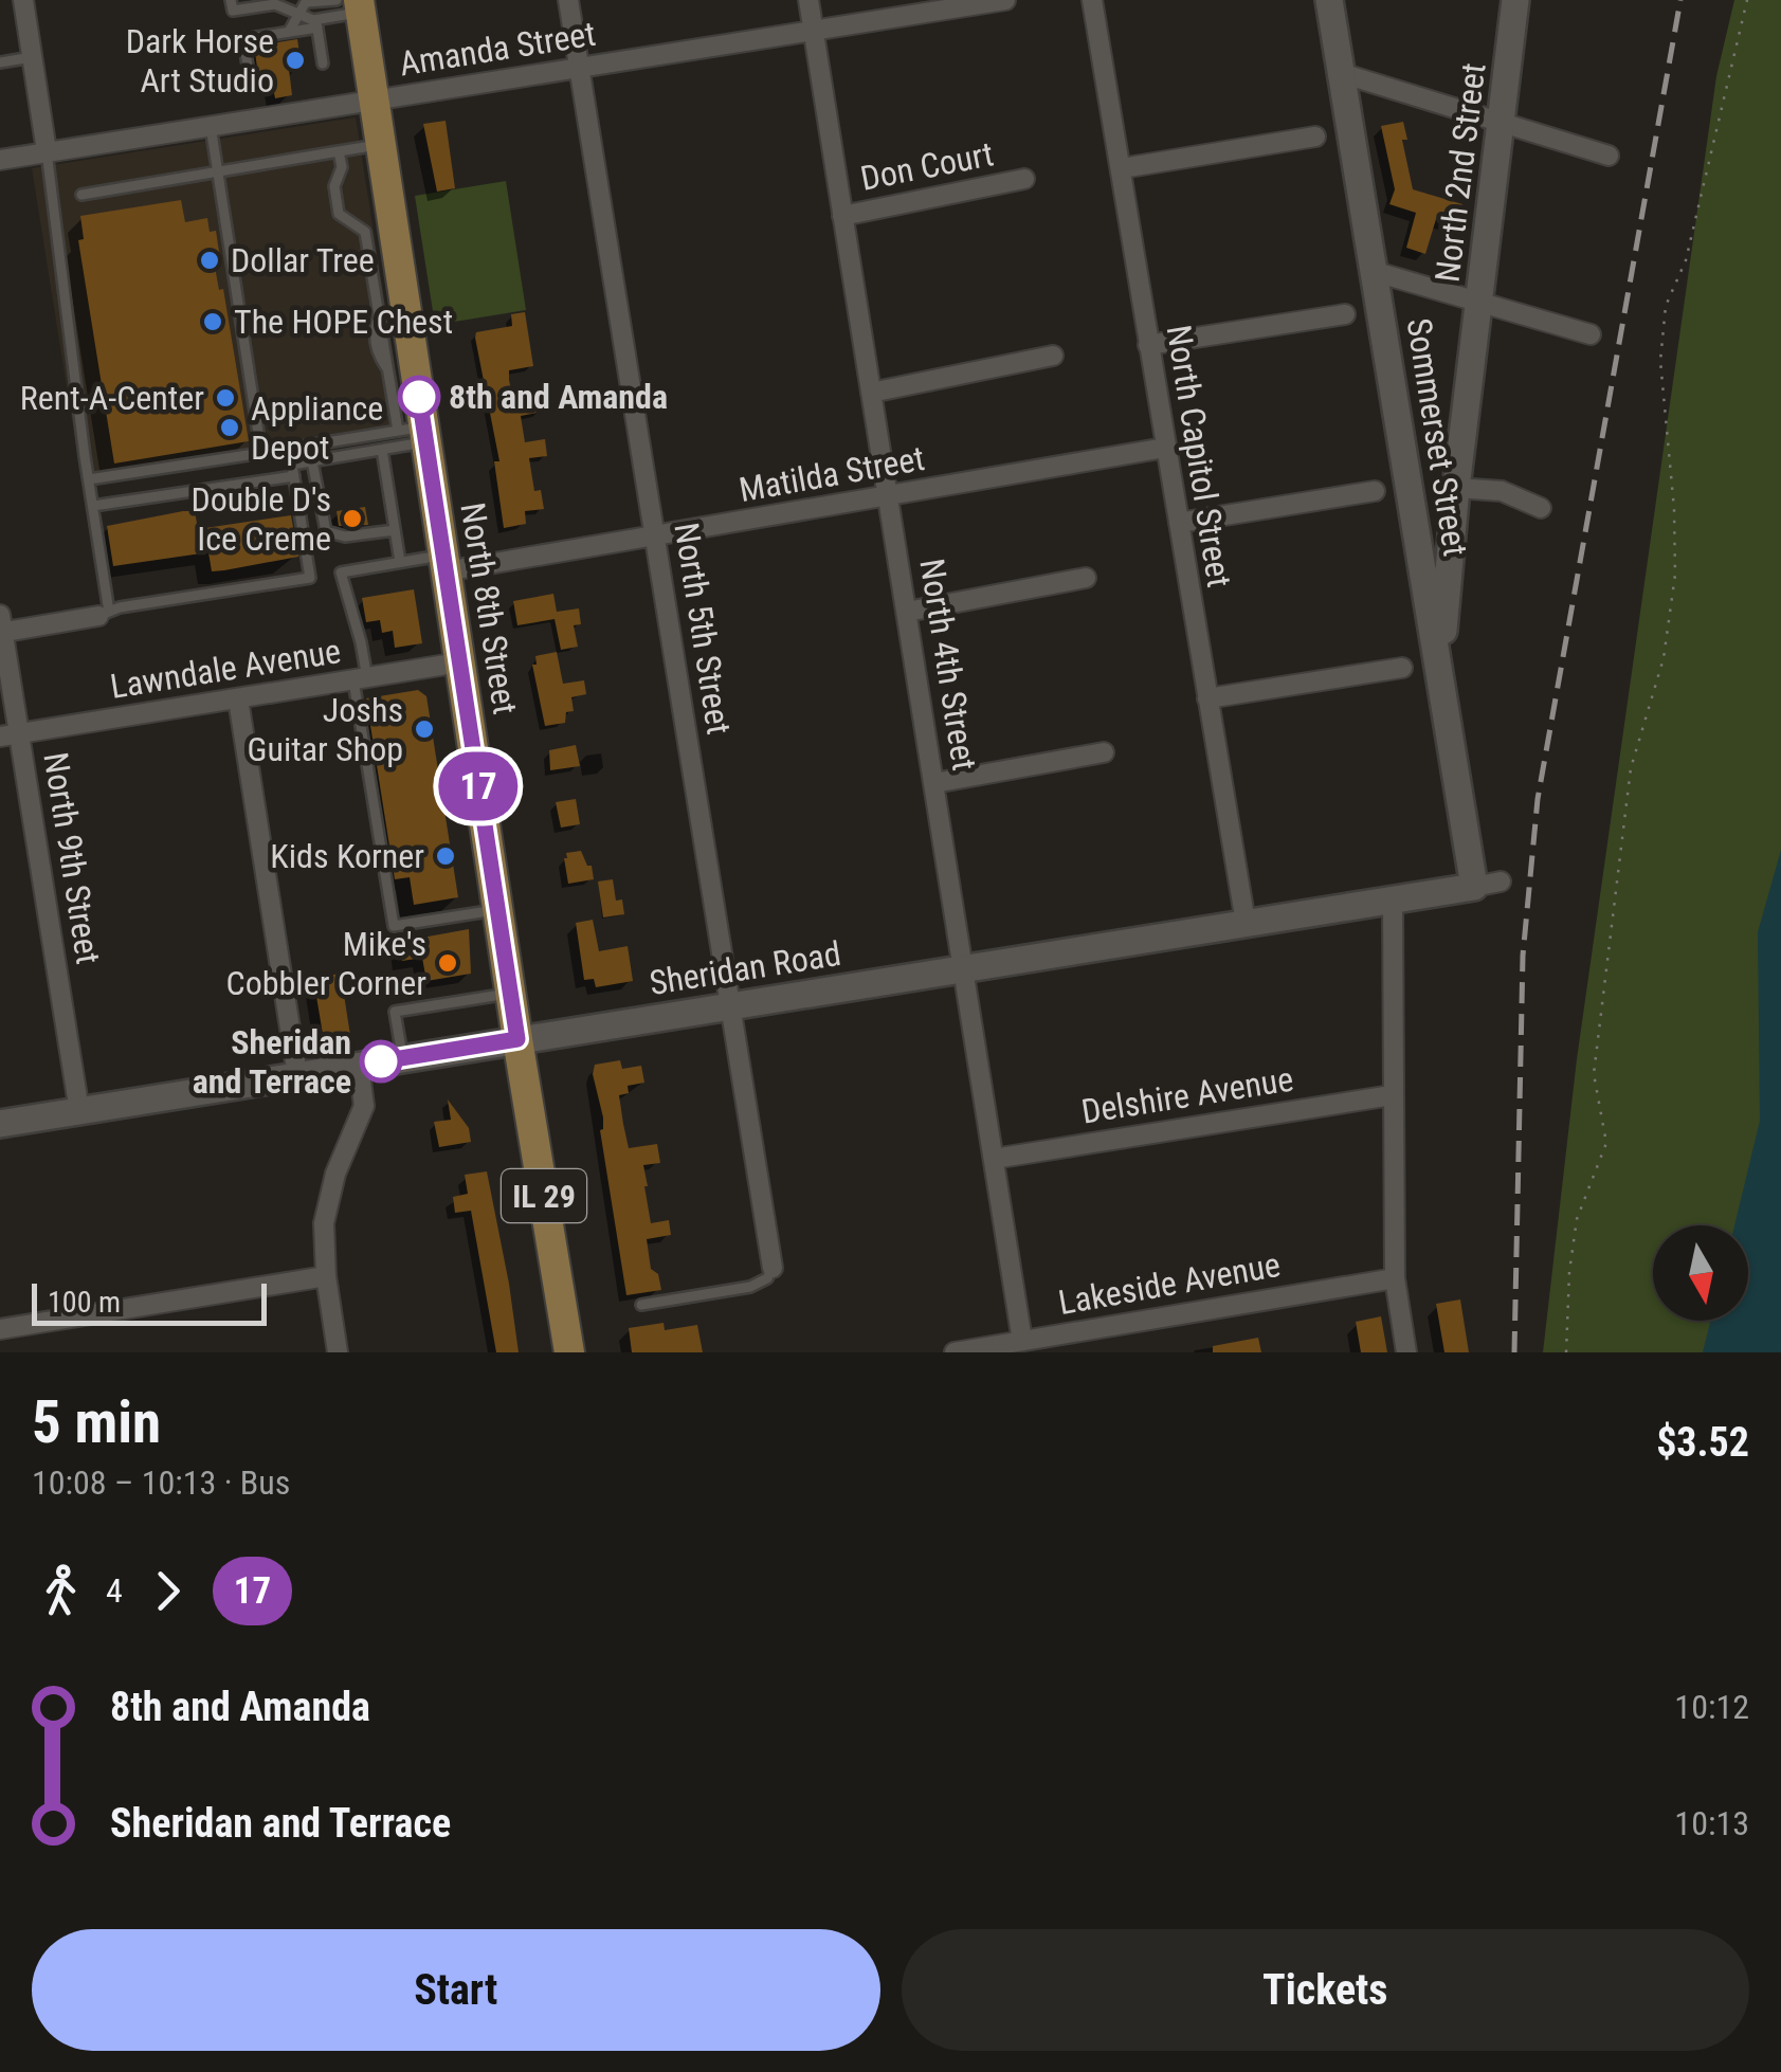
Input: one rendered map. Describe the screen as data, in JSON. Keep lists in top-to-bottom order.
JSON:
{
  "streets": {
    "main road": [
      "North 2nd Street",
      "Sommerset Street",
      "North 8th Street",
      "Sheridan Road",
      "IL 29"
    ],
    "street": [
      "Amanda Street",
      "Don Court",
      "North Capitol Street",
      "Matilda Street",
      "North 5th Street",
      "North 4th Street",
      "Lawndale Avenue",
      "North 9th Street",
      "Delshire Avenue",
      "Lakeside Avenue"
    ]
  },
  "crossings": [
    ["Amanda Street", "North 8th Street"],
    ["Amanda Street", "North 5th Street"],
    ["Amanda Street", "North 4th Street"],
    ["Don Court", "North 4th Street"],
    ["North 2nd Street", "Sommerset Street"],
    ["Sommerset Street", "Sheridan Road"],
    ["North Capitol Street", "Matilda Street"],
    ["North Capitol Street", "Sheridan Road"],
    ["Matilda Street", "North 8th Street"],
    ["Matilda Street", "North 5th Street"],
    ["Matilda Street", "North 4th Street"],
    ["North 8th Street", "Lawndale Avenue"],
    ["North 8th Street", "Sheridan Road"],
    ["North 5th Street", "Sheridan Road"],
    ["North 4th Street", "Sheridan Road"],
    ["North 4th Street", "Delshire Avenue"],
    ["North 4th Street", "Lakeside Avenue"],
    ["Lawndale Avenue", "North 9th Street"],
    ["North 9th Street", "Sheridan Road"]
  ],
  "places": [
    "Dark Horse Art Studio",
    "Dollar Tree",
    "The HOPE Chest",
    "8th and Amanda",
    "Rent-A-Center",
    "Appliance Depot",
    "Double D's Ice Creme",
    "Joshs Guitar Shop",
    "Kids Korner",
    "Mike's Cobbler Corner",
    "Sheridan and Terrace"
  ],
  "lines": ["bus line 17"],
  "scale_bar": "100 m",
  "north": "bottom",
  "page": {
    "on_map": "17",
    "scale": "100 m",
    "heading": ["5 min", "10:08 – 10:13 · Bus", "$3.52"],
    "legs": ["4", "17"],
    "list": [
      {
        "name": "8th and Amanda",
        "value": "10:12"
      },
      {
        "name": "Sheridan and Terrace",
        "value": "10:13"
      }
    ],
    "buttons": ["Start", "Tickets"]
  }
}
